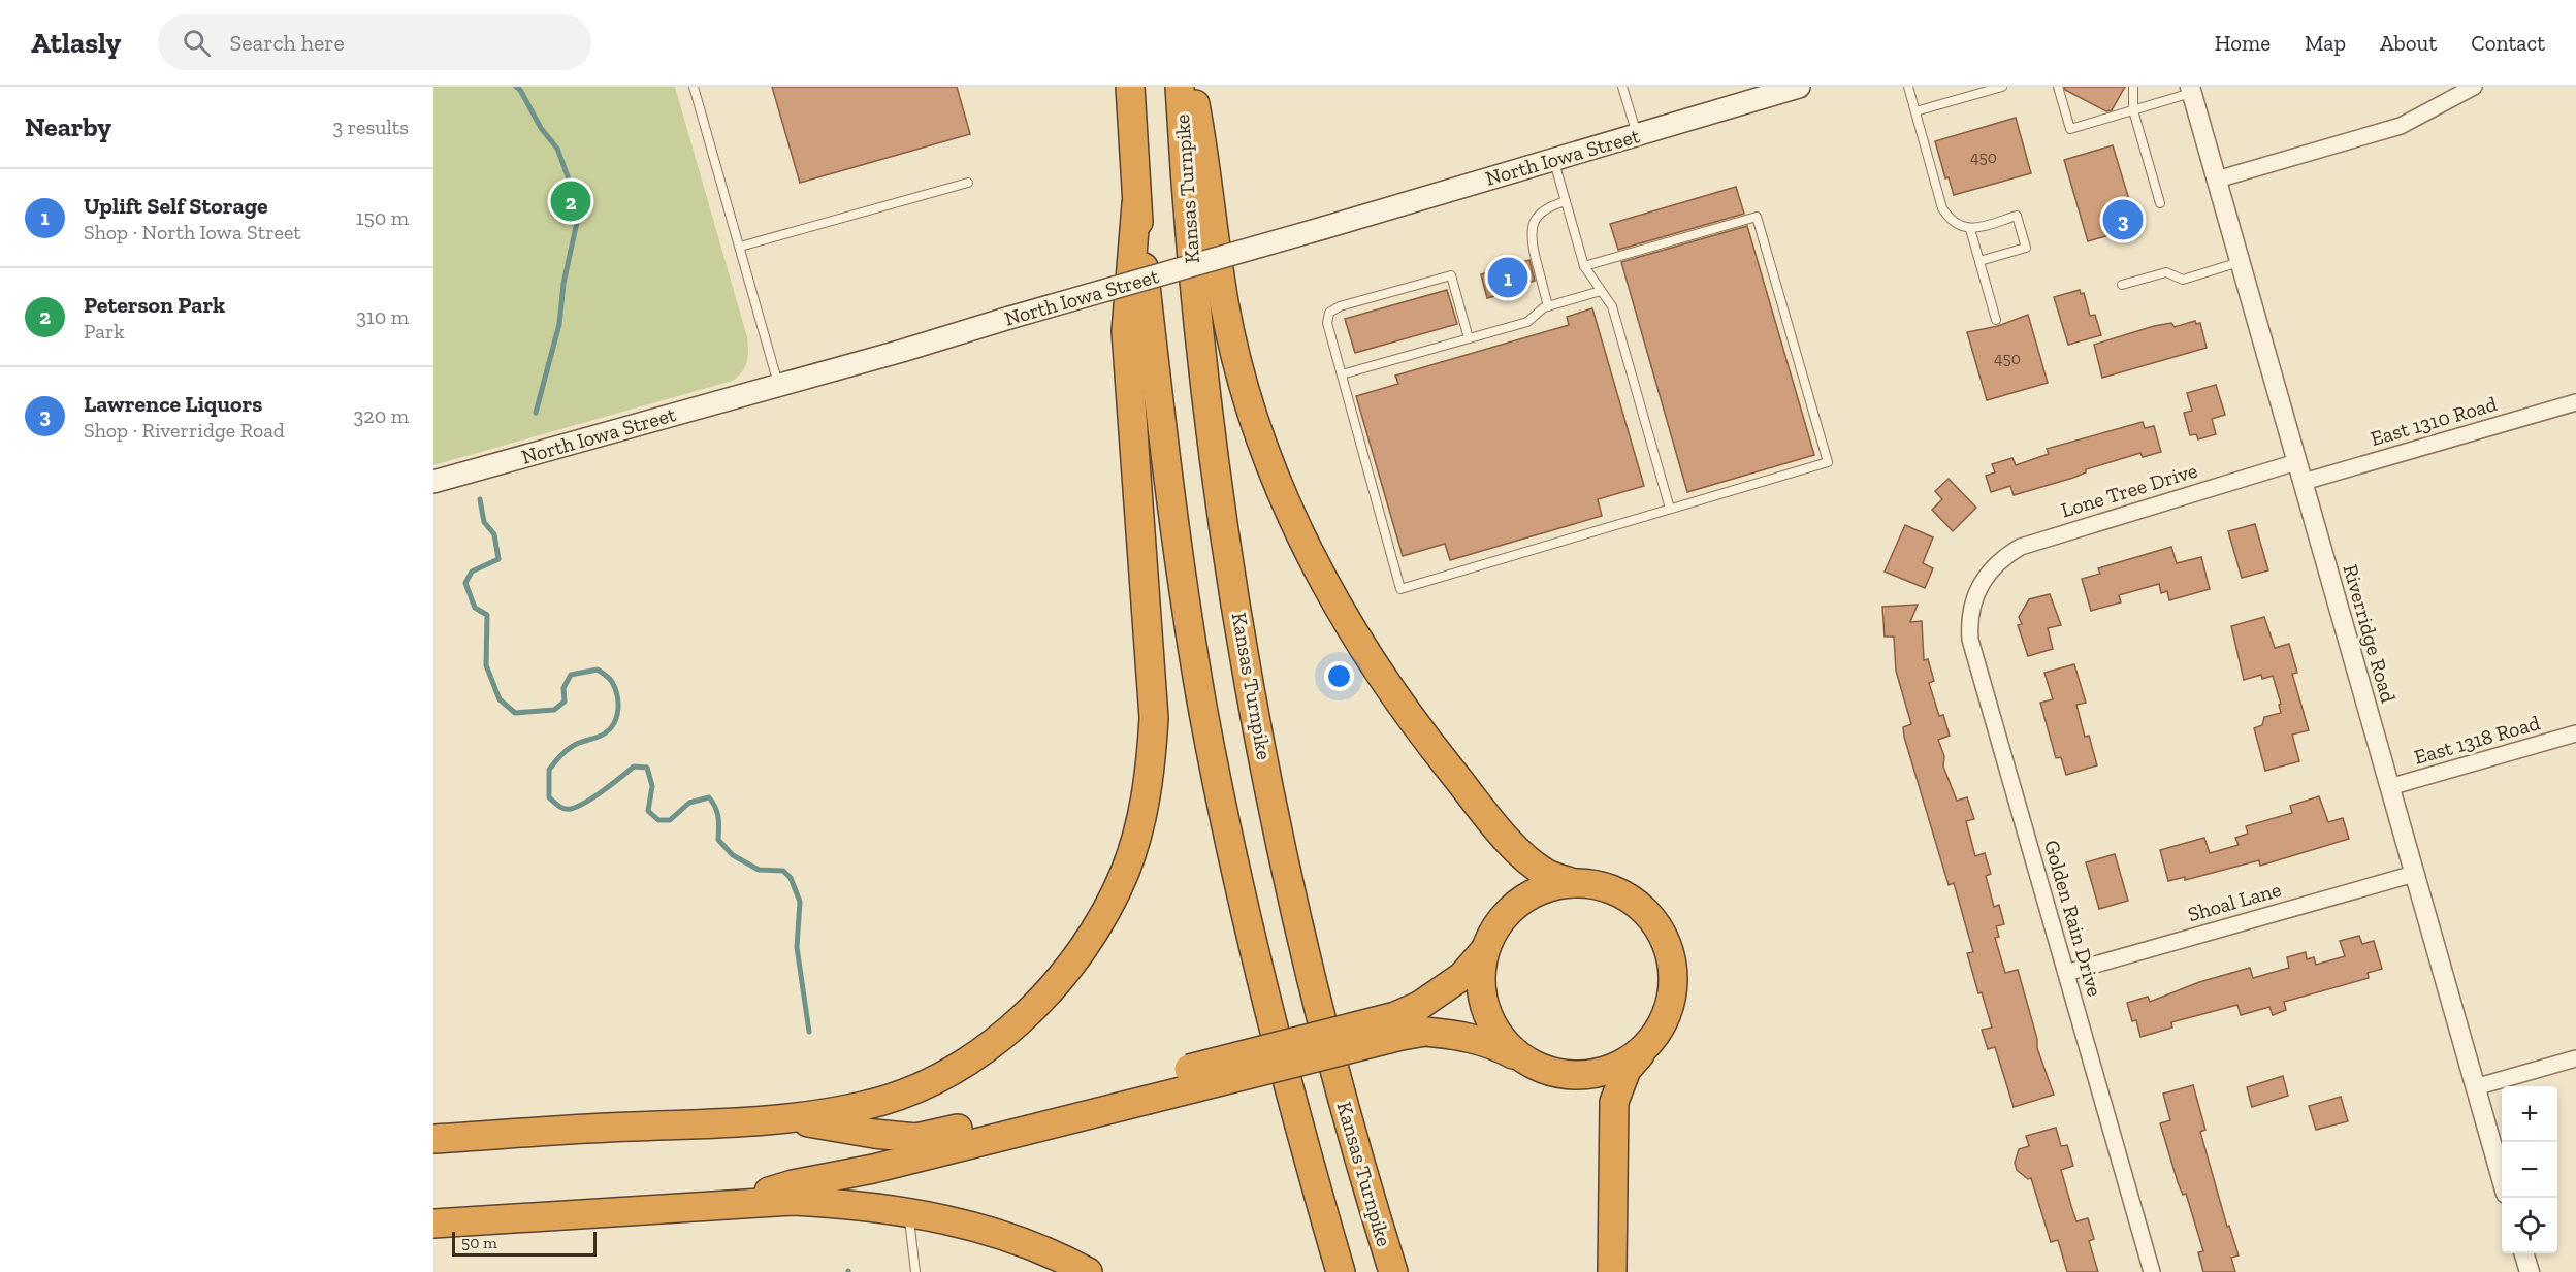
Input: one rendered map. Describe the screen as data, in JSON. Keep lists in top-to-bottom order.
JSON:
{
  "streets": {
    "highway": ["Kansas Turnpike"],
    "main road": ["North Iowa Street"],
    "street": [
      "East 1310 Road",
      "Lone Tree Drive",
      "Riverridge Road",
      "East 1318 Road",
      "Shoal Lane",
      "Golden Rain Drive"
    ]
  },
  "crossings": [
    ["East 1310 Road", "Riverridge Road"],
    ["Lone Tree Drive", "Riverridge Road"],
    ["Lone Tree Drive", "Golden Rain Drive"],
    ["Riverridge Road", "East 1318 Road"],
    ["Riverridge Road", "Shoal Lane"],
    ["Shoal Lane", "Golden Rain Drive"]
  ],
  "house_numbers": ["450", "450"],
  "scale_bar": "50 m",
  "page": {
    "header": "Atlasly",
    "search": "Search here",
    "nav": [
      "Home",
      "Map",
      "About",
      "Contact"
    ],
    "heading": ["Nearby", "3 results"],
    "list": [
      {
        "mark": "1",
        "name": "Uplift Self Storage",
        "note": "Shop · North Iowa Street",
        "value": "150 m"
      },
      {
        "mark": "2",
        "name": "Peterson Park",
        "note": "Park",
        "value": "310 m"
      },
      {
        "mark": "3",
        "name": "Lawrence Liquors",
        "note": "Shop · Riverridge Road",
        "value": "320 m"
      }
    ],
    "pins": ["2", "3", "1"],
    "map_buttons": ["+", "−"],
    "scale": "50 m"
  }
}
